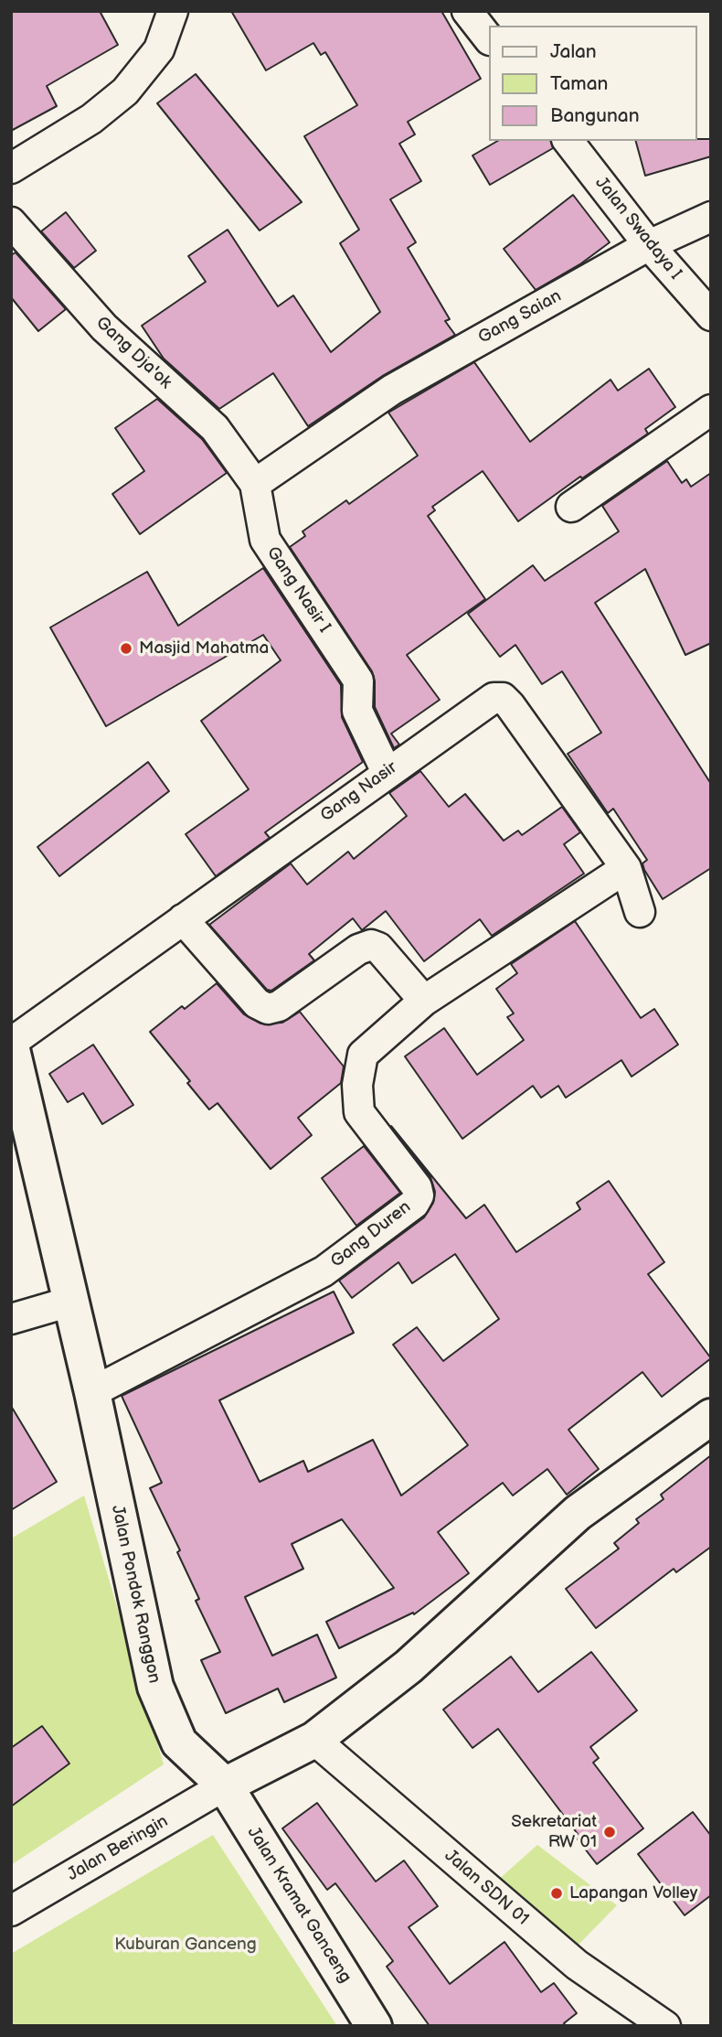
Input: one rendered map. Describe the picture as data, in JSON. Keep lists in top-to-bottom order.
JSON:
{
  "streets": {
    "street": [
      "Jalan Swadaya I",
      "Gang Saian",
      "Gang Dja'ok",
      "Gang Nasir I",
      "Gang Nasir",
      "Gang Duren",
      "Jalan Pondok Ranggon",
      "Jalan Beringin",
      "Jalan SDN 01",
      "Jalan Kramat Ganceng"
    ]
  },
  "crossings": [
    ["Jalan Swadaya I", "Gang Saian"],
    ["Gang Saian", "Gang Dja'ok"],
    ["Gang Saian", "Gang Nasir I"],
    ["Gang Dja'ok", "Gang Nasir I"],
    ["Gang Nasir I", "Gang Nasir"],
    ["Gang Nasir", "Gang Duren"],
    ["Gang Nasir", "Jalan Pondok Ranggon"],
    ["Gang Duren", "Jalan Pondok Ranggon"],
    ["Jalan Pondok Ranggon", "Jalan Beringin"],
    ["Jalan Pondok Ranggon", "Jalan Kramat Ganceng"],
    ["Jalan Beringin", "Jalan Kramat Ganceng"]
  ],
  "parks": ["Kuburan Ganceng"],
  "places": ["Masjid Mahatma", "Sekretariat RW 01", "Lapangan Volley"],
  "legend": ["Jalan", "Taman", "Bangunan"]
}
